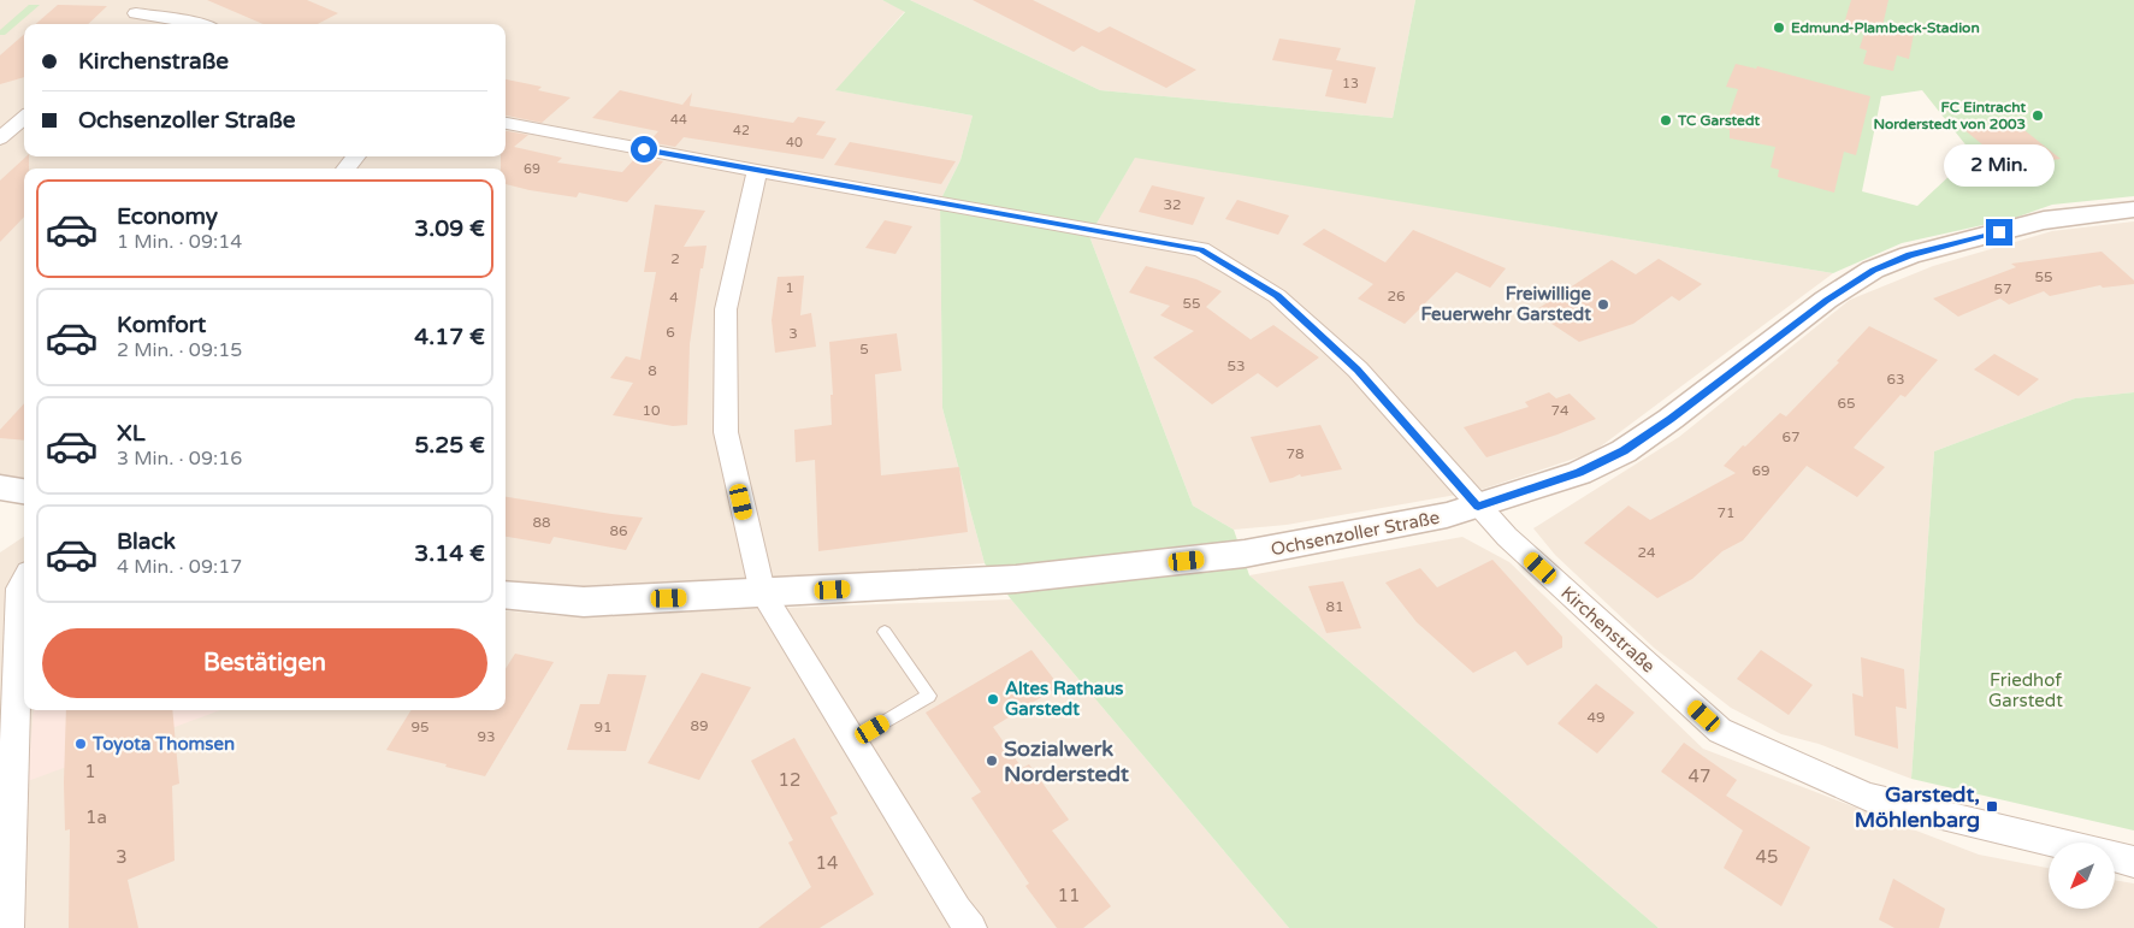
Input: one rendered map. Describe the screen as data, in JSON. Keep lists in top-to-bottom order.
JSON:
{
  "streets": {
    "street": ["Ochsenzoller Straße", "Kirchenstraße"]
  },
  "crossings": [
    ["Ochsenzoller Straße", "Kirchenstraße"]
  ],
  "parks": ["Friedhof Garstedt"],
  "places": {
    "other": [
      "Edmund-Plambeck-Stadion",
      "FC Eintracht Norderstedt von 2003",
      "TC Garstedt",
      "Freiwillige Feuerwehr Garstedt",
      "Altes Rathaus Garstedt",
      "Toyota Thomsen",
      "Sozialwerk Norderstedt"
    ],
    "transit": ["Garstedt, Möhlenbarg"]
  },
  "house_numbers": [
    "13",
    "44",
    "42",
    "40",
    "69",
    "32",
    "2",
    "55",
    "1",
    "57",
    "26",
    "4",
    "55",
    "6",
    "3",
    "5",
    "53",
    "8",
    "63",
    "65",
    "10",
    "74",
    "67",
    "78",
    "69",
    "71",
    "88",
    "86",
    "24",
    "81",
    "49",
    "89",
    "95",
    "91",
    "93",
    "1",
    "47",
    "12",
    "1a",
    "3",
    "45",
    "14",
    "11"
  ],
  "north": "bottom left",
  "page": {
    "banner": ["Kirchenstraße", "Ochsenzoller Straße"],
    "bubble": "2 Min.",
    "list": [
      {
        "name": "Economy",
        "note": "1 Min. · 09:14",
        "value": "3.09 €"
      },
      {
        "name": "Komfort",
        "note": "2 Min. · 09:15",
        "value": "4.17 €"
      },
      {
        "name": "XL",
        "note": "3 Min. · 09:16",
        "value": "5.25 €"
      },
      {
        "name": "Black",
        "note": "4 Min. · 09:17",
        "value": "3.14 €"
      }
    ],
    "buttons": "Bestätigen"
  }
}
